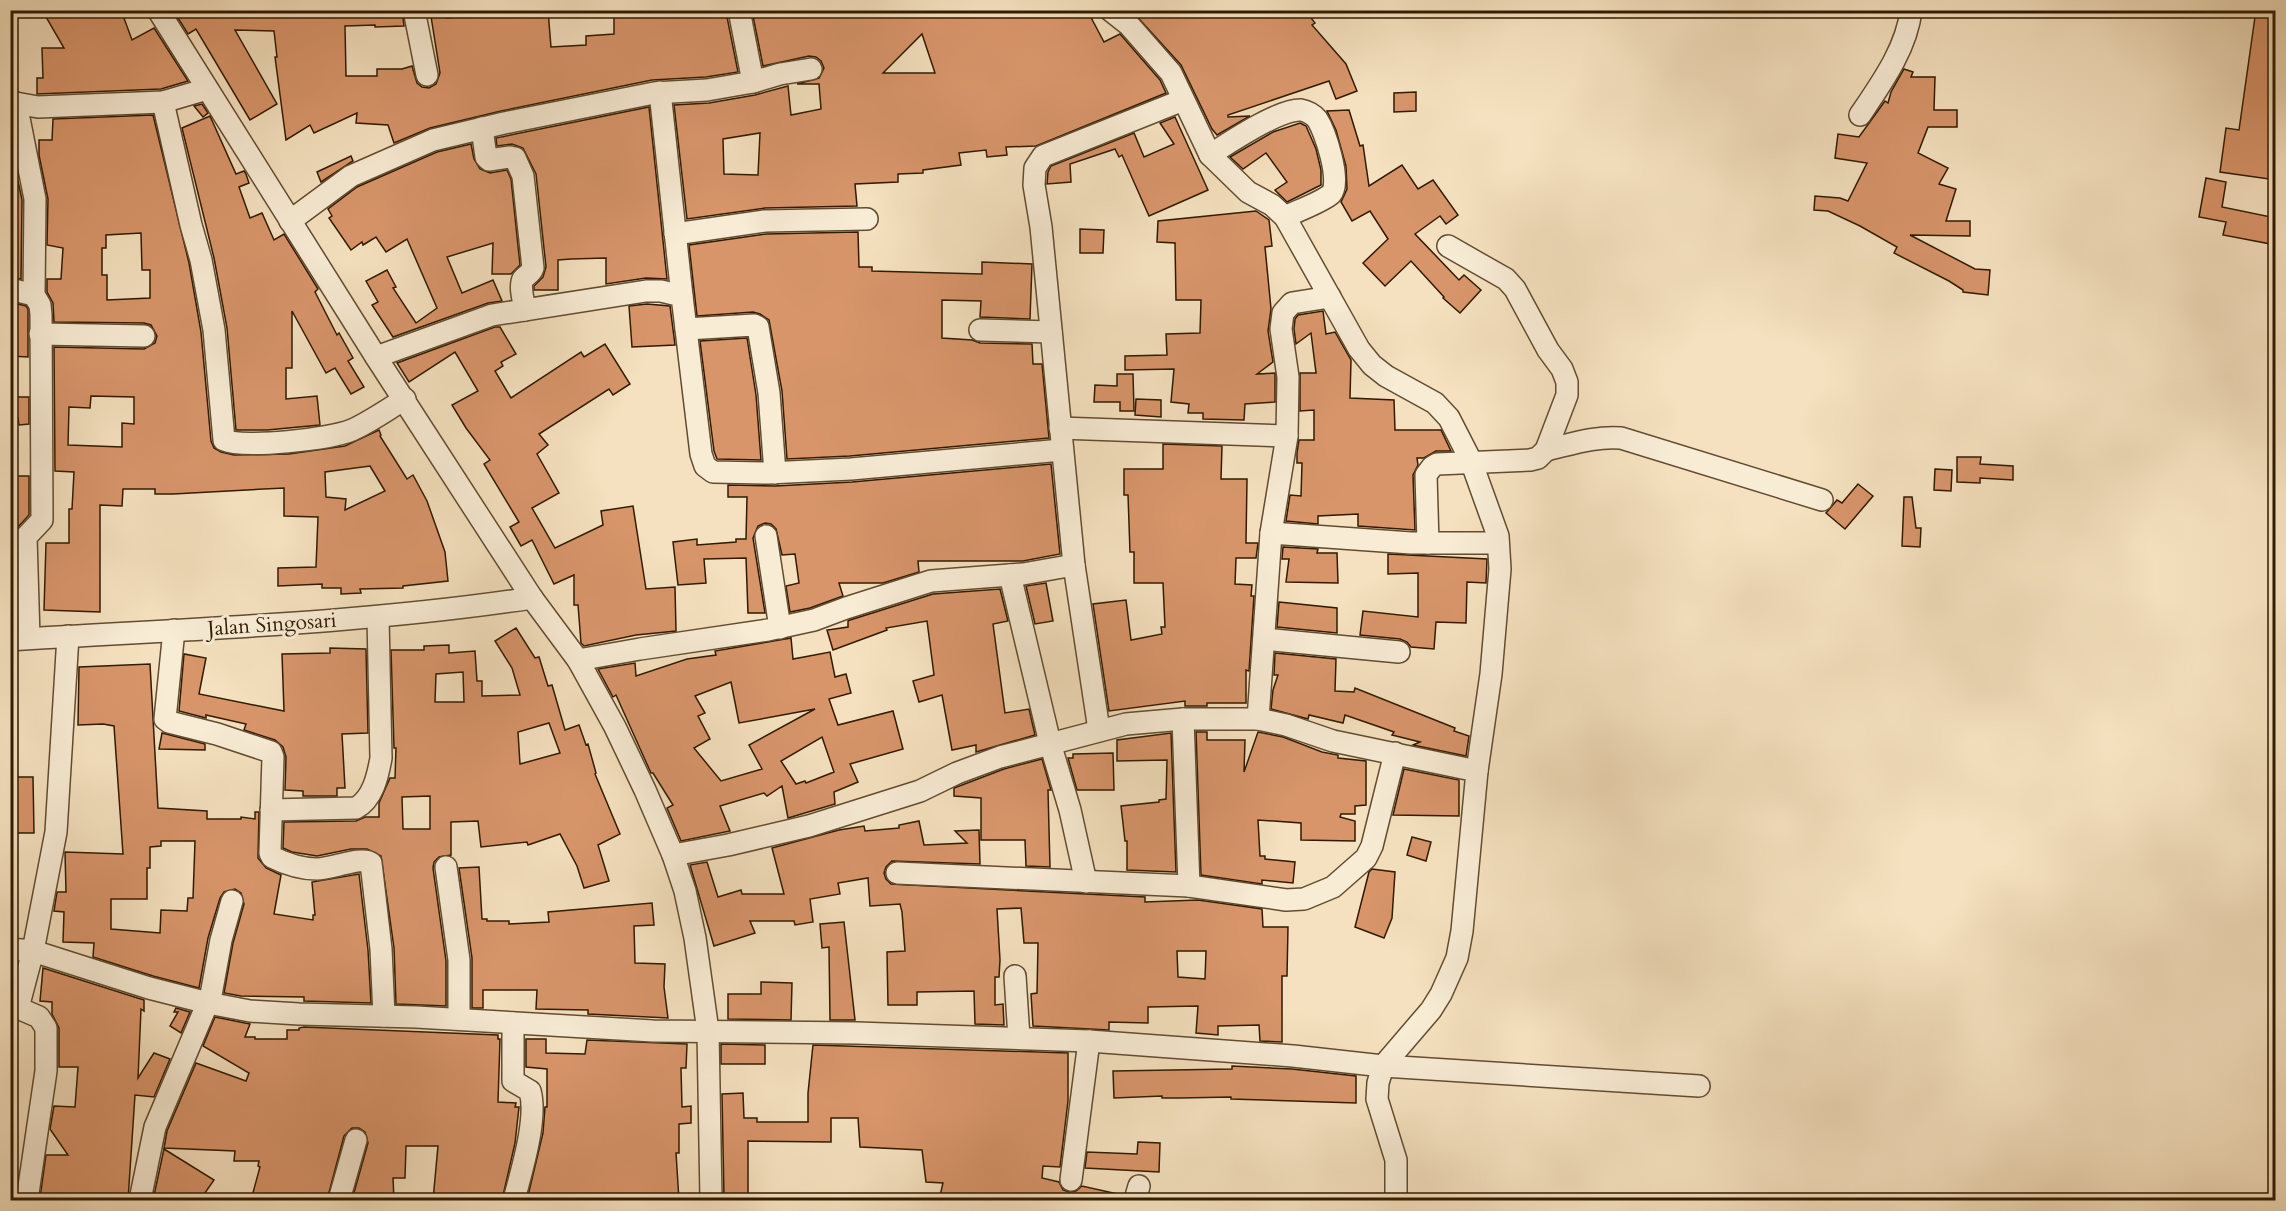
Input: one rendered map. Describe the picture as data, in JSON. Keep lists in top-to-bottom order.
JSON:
{
  "streets": {
    "street": ["Jalan Singosari"]
  }
}
